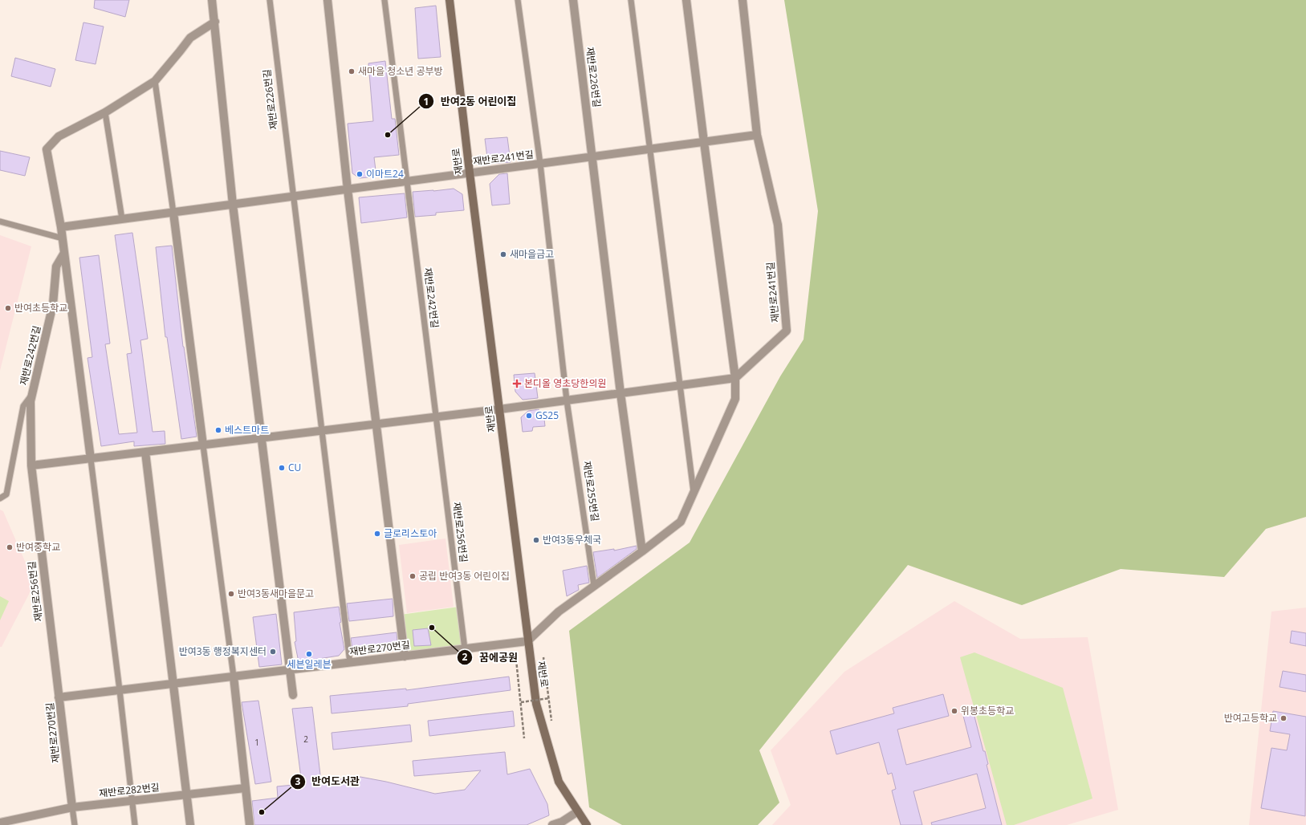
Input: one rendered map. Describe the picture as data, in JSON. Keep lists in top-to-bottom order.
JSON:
{
  "streets": {
    "main road": ["재반로"],
    "street": [
      "재반로226번길",
      "재반로241번길",
      "재반로242번길",
      "재반로256번길",
      "재반로270번길",
      "재반로282번길"
    ],
    "lane": ["재반로255번길"]
  },
  "crossings": [
    ["재반로226번길", "재반로241번길"],
    ["재반로241번길", "재반로"],
    ["재반로241번길", "재반로255번길"],
    ["재반로", "재반로270번길"],
    ["재반로242번길", "재반로256번길"],
    ["재반로256번길", "재반로270번길"],
    ["재반로270번길", "재반로282번길"]
  ],
  "places": {
    "other": [
      "새마을 청소년 공부방",
      "반여2동 어린이집",
      "이마트24",
      "새마을금고",
      "반여초등학교",
      "GS25",
      "베스트마트",
      "CU",
      "글로리스토아",
      "반여3동우체국",
      "반여중학교",
      "공립 반여3동 어린이집",
      "반여3동새마을문고",
      "꿈에공원",
      "반여3동 행정복지센터",
      "세븐일레븐",
      "위봉초등학교",
      "반여고등학교",
      "반여도서관"
    ],
    "health": ["본디올 영초당한의원"]
  },
  "house_numbers": ["2", "1"]
}
